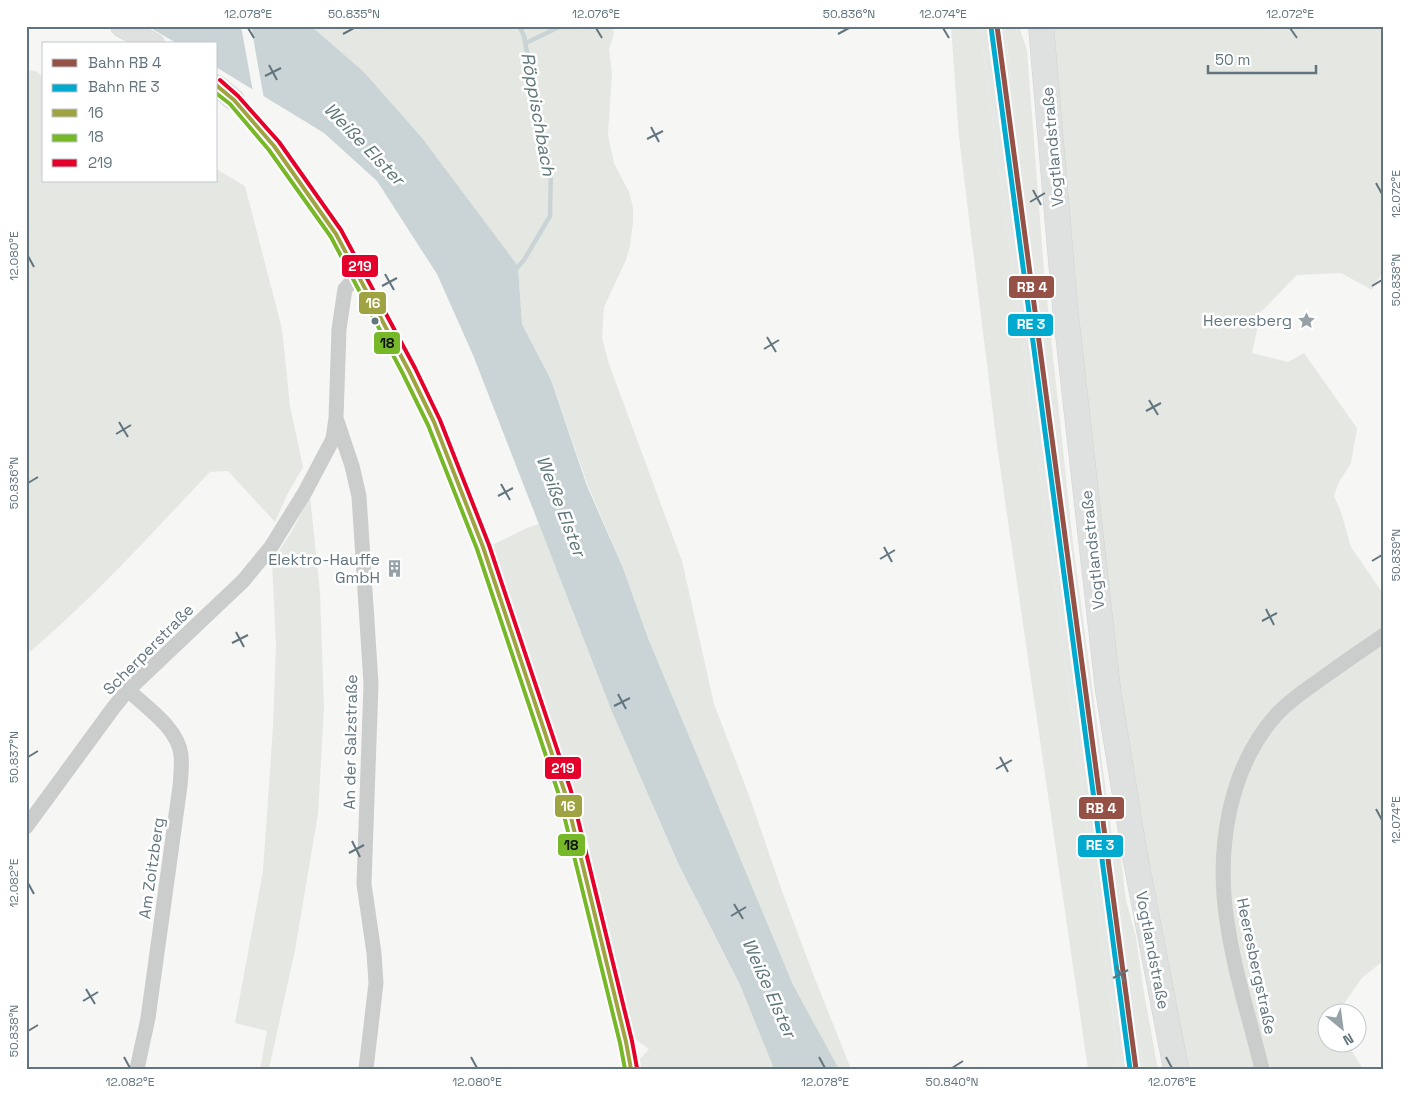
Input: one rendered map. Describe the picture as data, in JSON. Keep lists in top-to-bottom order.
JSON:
{
  "streets": {
    "main road": ["Vogtlandstraße"],
    "street": [
      "Scherperstraße",
      "An der Salzstraße",
      "Am Zoitzberg",
      "Heeresbergstraße"
    ]
  },
  "crossings": [
    ["Scherperstraße", "An der Salzstraße"],
    ["Scherperstraße", "Am Zoitzberg"]
  ],
  "water": ["Röppischbach", "Weiße Elster"],
  "places": {
    "place": ["Heeresberg"],
    "building": ["Elektro-Hauffe GmbH"]
  },
  "lines": ["transit line 219", "transit line 16", "transit line 18"],
  "legend": [
    "Bahn RB 4",
    "Bahn RE 3",
    "16",
    "18",
    "219"
  ],
  "scale_bar": "50 m",
  "north": "bottom right",
  "coordinates": [
    "12.078°E",
    "50.835°N",
    "12.076°E",
    "50.836°N",
    "12.074°E",
    "12.072°E",
    "12.080°E",
    "50.838°N",
    "50.839°N",
    "50.837°N",
    "12.082°E",
    "50.840°N"
  ]
}
